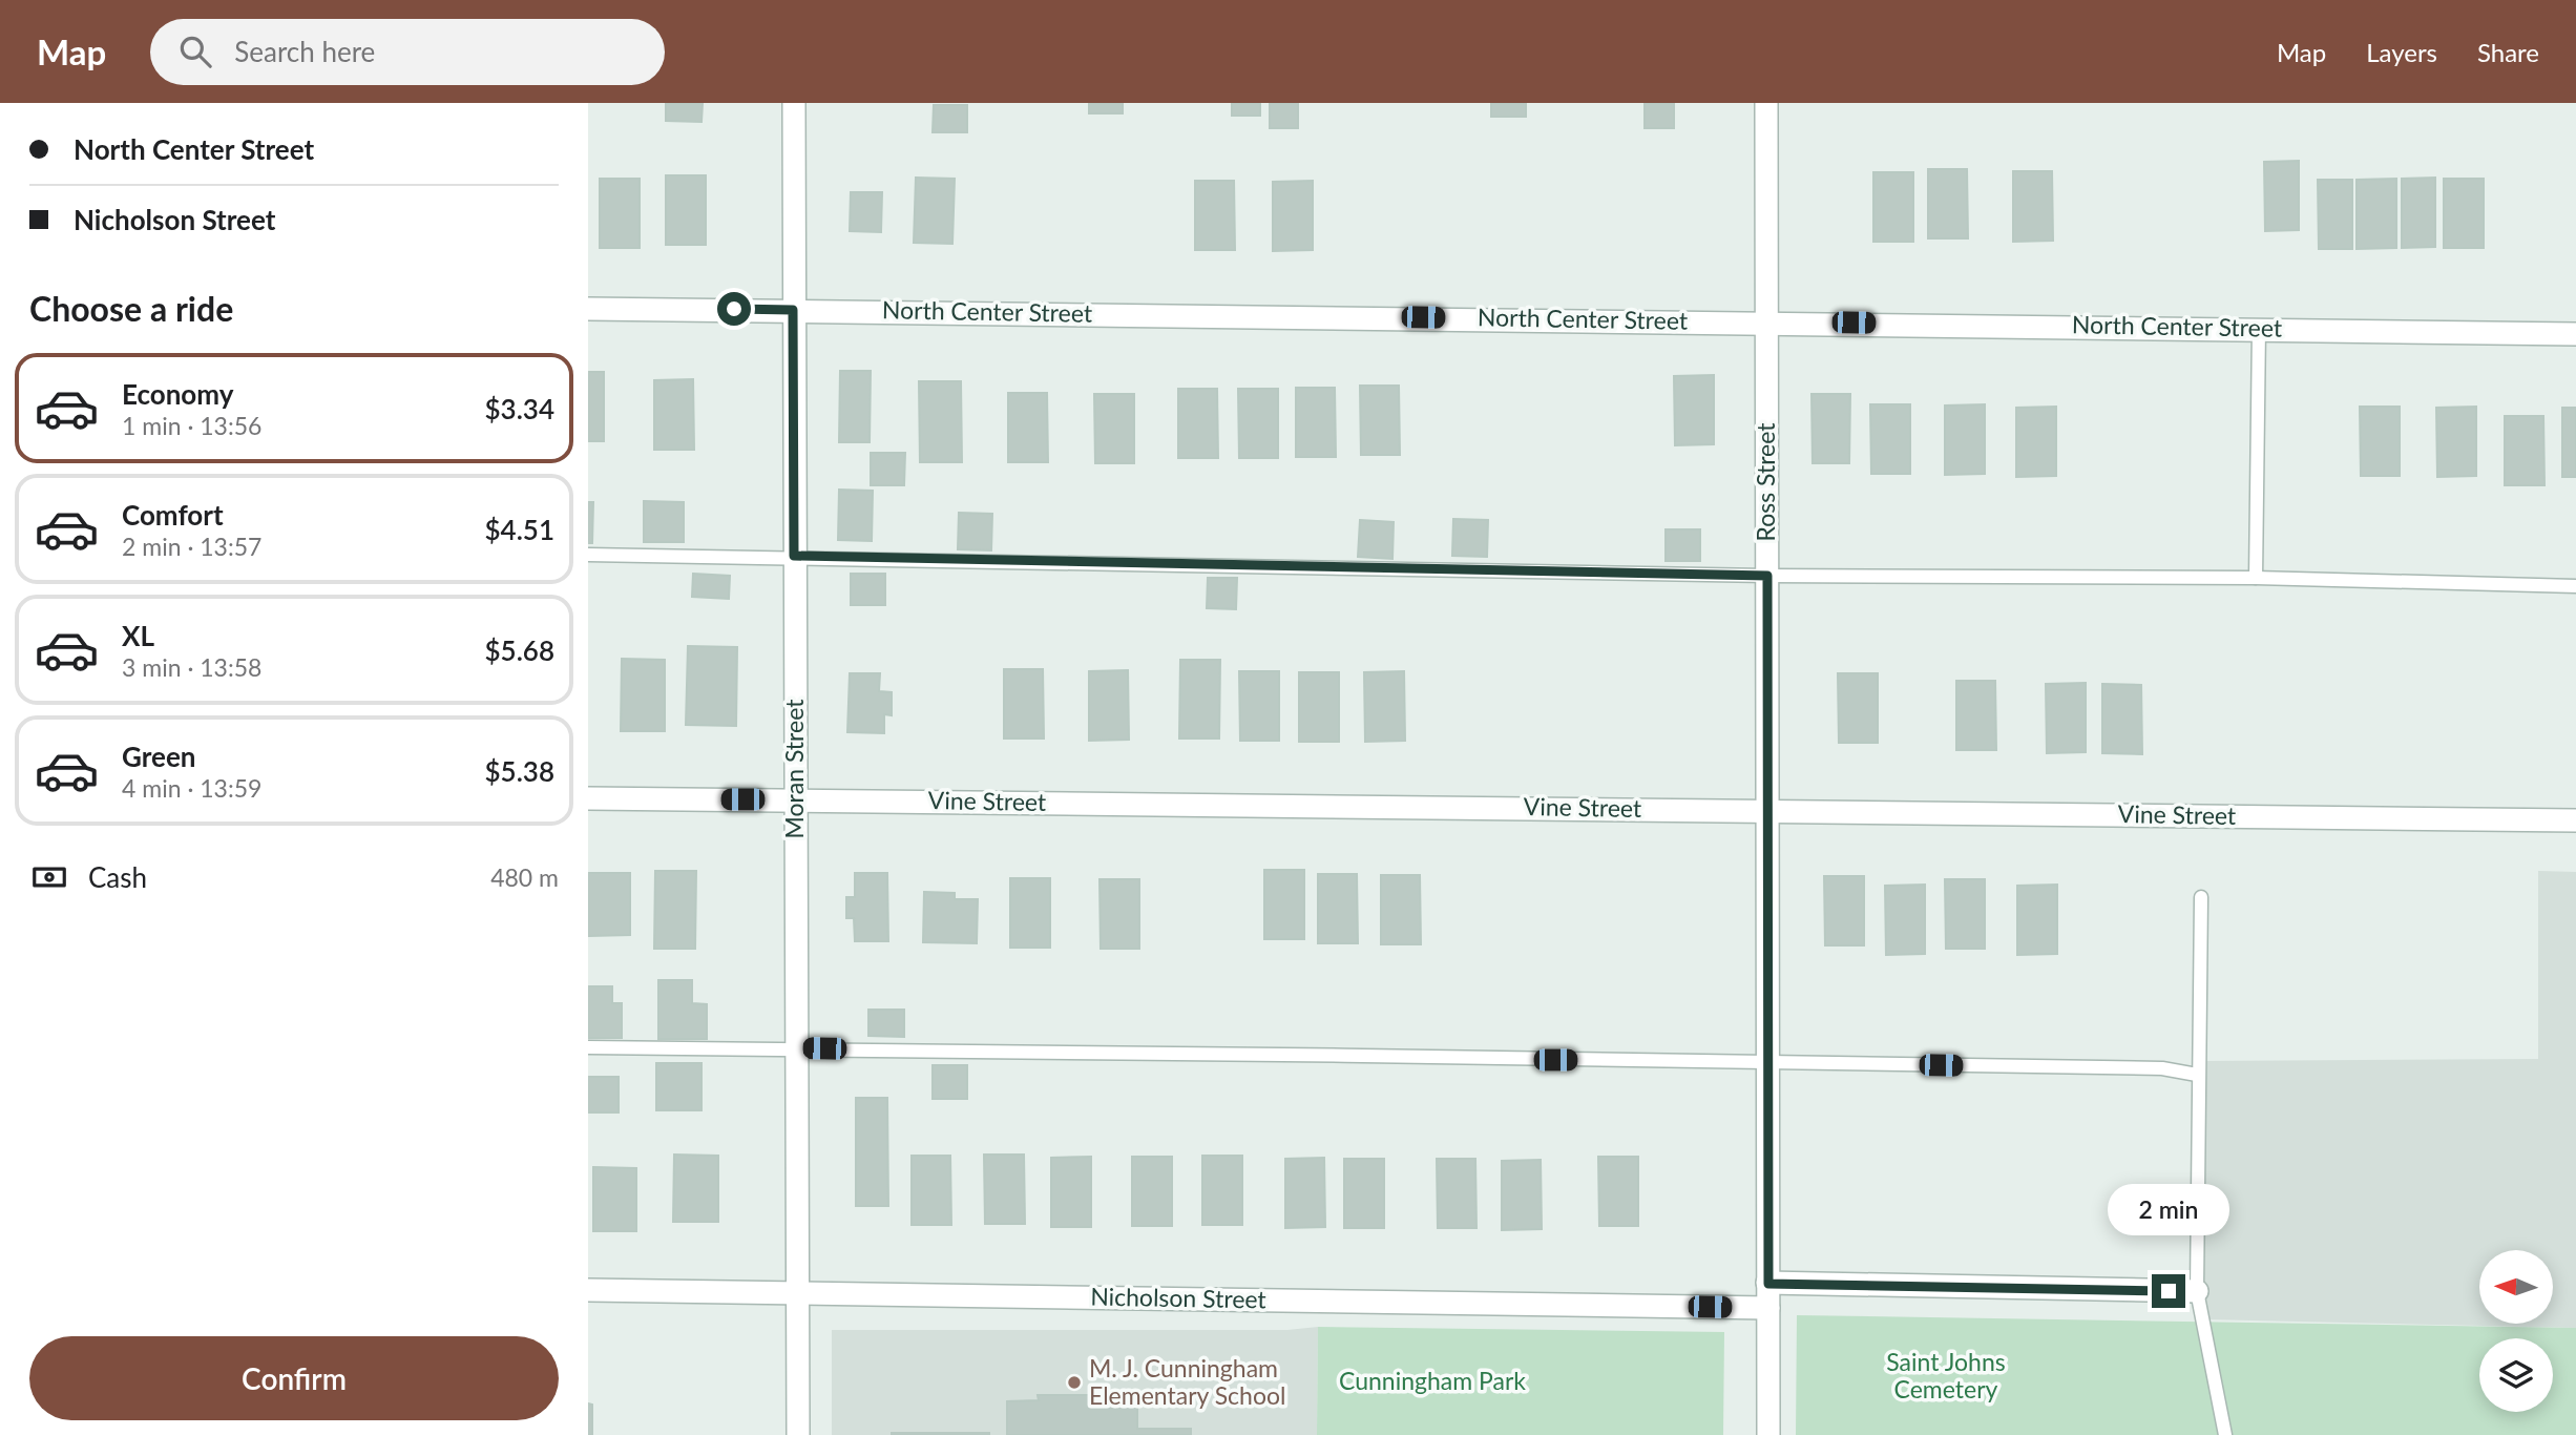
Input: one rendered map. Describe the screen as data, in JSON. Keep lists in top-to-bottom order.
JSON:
{
  "streets": {
    "street": [
      "North Center Street",
      "Ross Street",
      "Moran Street",
      "Vine Street",
      "Nicholson Street"
    ]
  },
  "crossings": [
    ["North Center Street", "Ross Street"],
    ["North Center Street", "Moran Street"],
    ["Ross Street", "Vine Street"],
    ["Ross Street", "Nicholson Street"],
    ["Moran Street", "Vine Street"],
    ["Moran Street", "Nicholson Street"]
  ],
  "parks": ["Saint Johns Cemetery", "Cunningham Park"],
  "places": ["M. J. Cunningham Elementary School"],
  "north": "left",
  "page": {
    "header": "Map",
    "search": "Search here",
    "nav": ["Map", "Layers", "Share"],
    "banner": ["North Center Street", "Nicholson Street"],
    "heading": "Choose a ride",
    "list": [
      {
        "name": "Economy",
        "note": "1 min · 13:56",
        "value": "$3.34"
      },
      {
        "name": "Comfort",
        "note": "2 min · 13:57",
        "value": "$4.51"
      },
      {
        "name": "XL",
        "note": "3 min · 13:58",
        "value": "$5.68"
      },
      {
        "name": "Green",
        "note": "4 min · 13:59",
        "value": "$5.38"
      }
    ],
    "pay": ["Cash", "480 m"],
    "bubble": "2 min",
    "buttons": "Confirm"
  }
}
